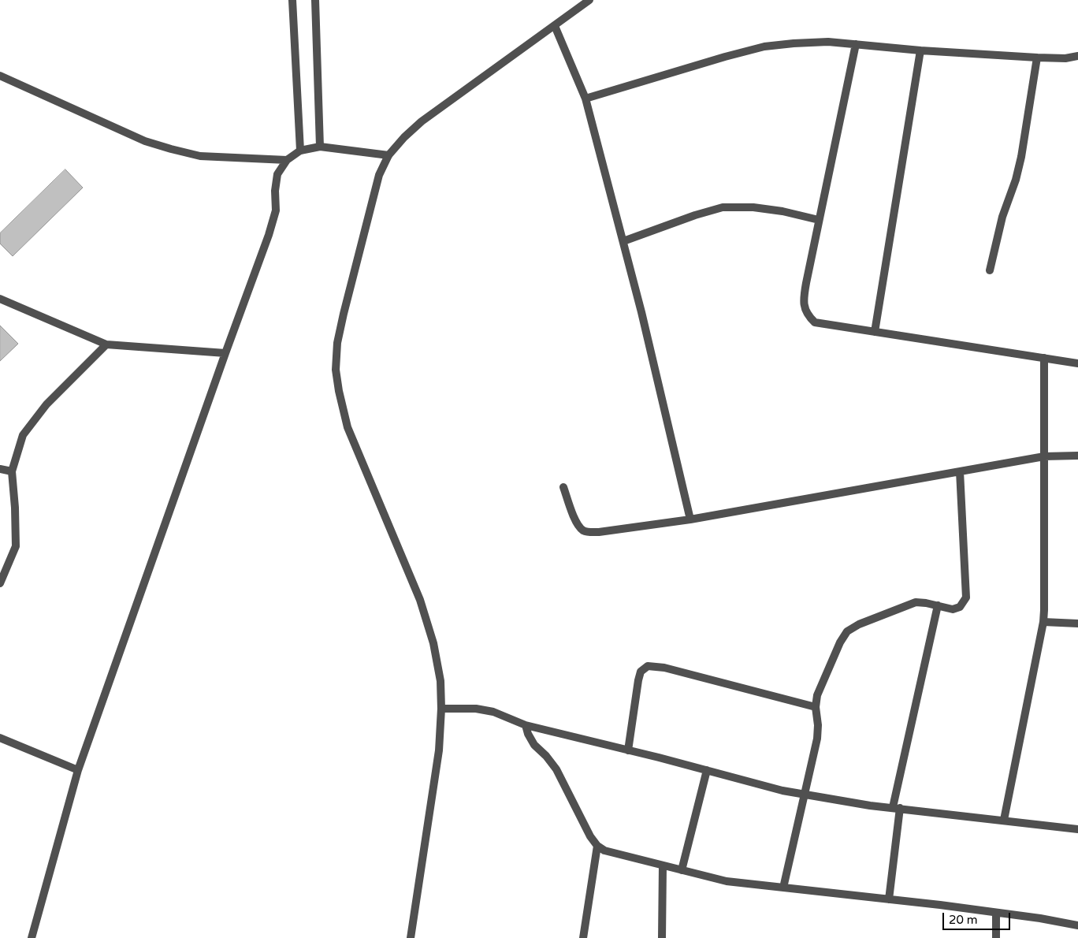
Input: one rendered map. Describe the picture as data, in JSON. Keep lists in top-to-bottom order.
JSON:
{
  "scale_bar": "20 m"
}
